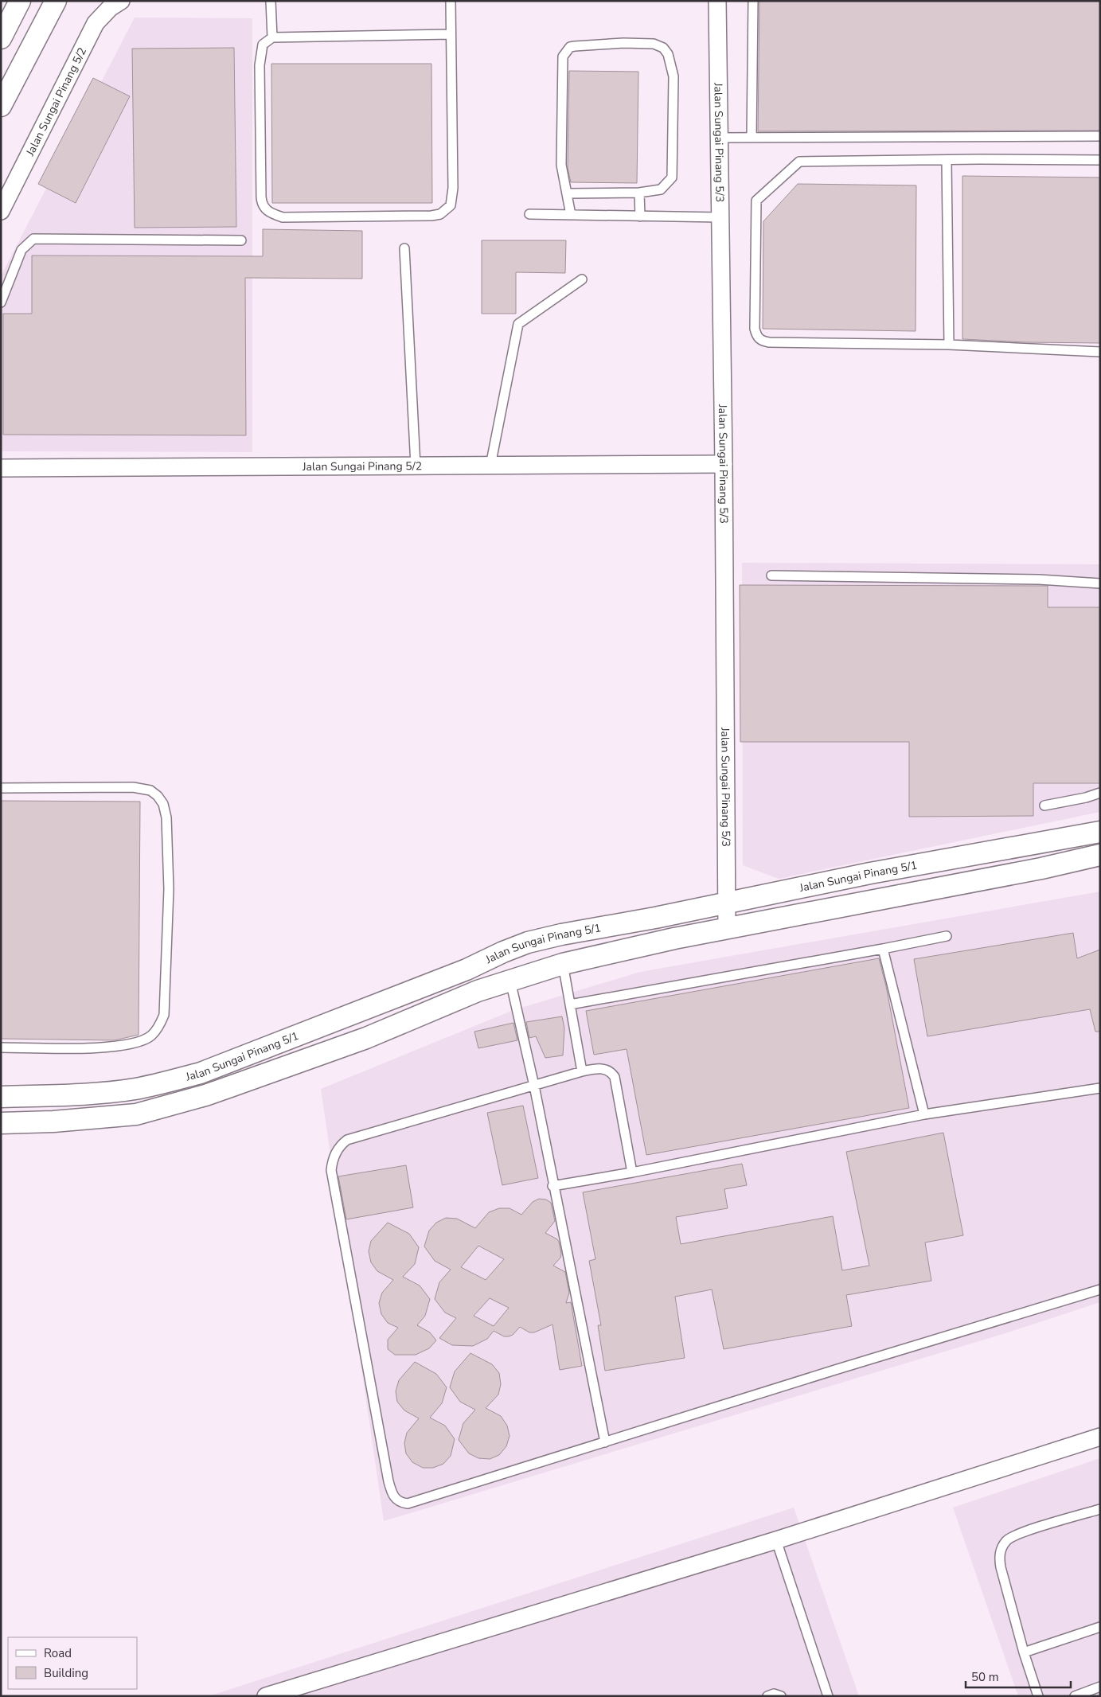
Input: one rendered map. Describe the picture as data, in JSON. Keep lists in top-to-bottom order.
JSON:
{
  "streets": {
    "street": ["Jalan Sungai Pinang 5/2", "Jalan Sungai Pinang 5/3", "Jalan Sungai Pinang 5/1"]
  },
  "crossings": [
    ["Jalan Sungai Pinang 5/2", "Jalan Sungai Pinang 5/3"],
    ["Jalan Sungai Pinang 5/3", "Jalan Sungai Pinang 5/1"]
  ],
  "legend": ["Road", "Building"],
  "scale_bar": "50 m"
}
